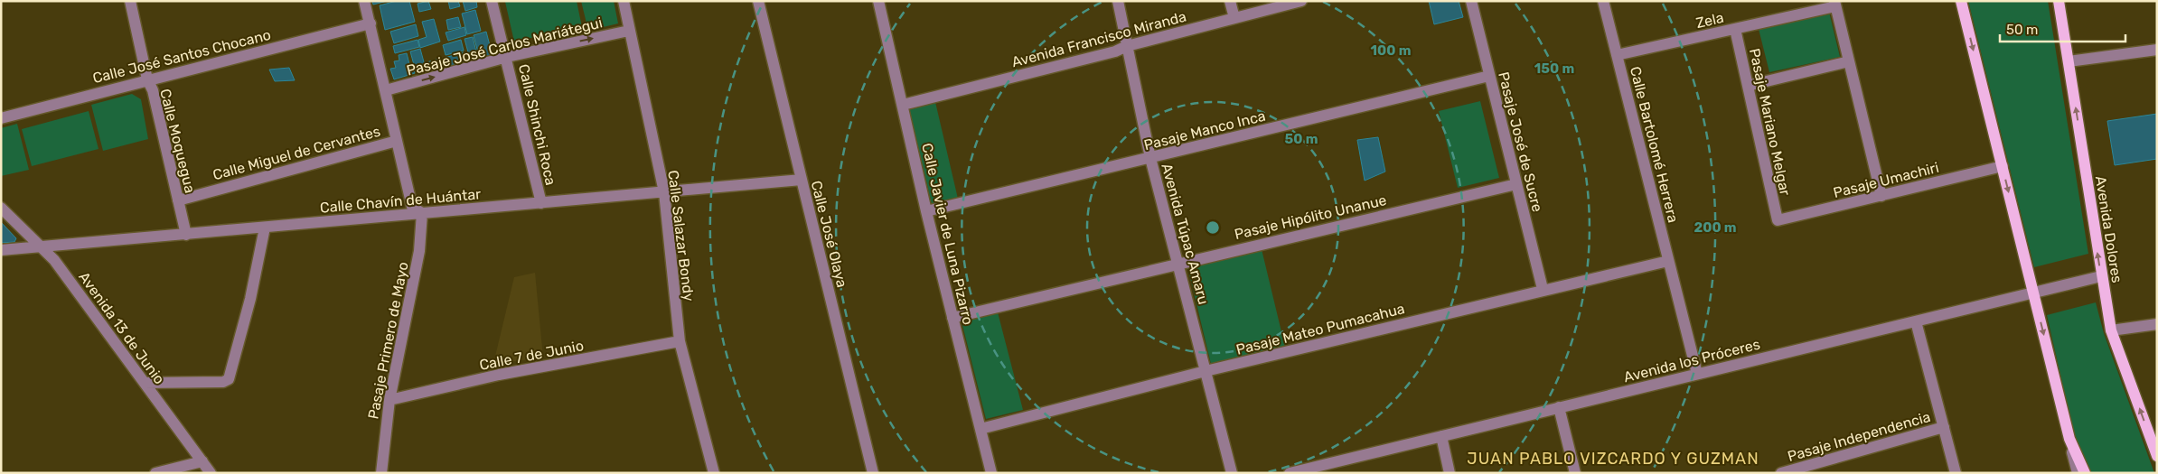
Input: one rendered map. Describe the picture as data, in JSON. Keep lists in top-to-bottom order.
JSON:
{
  "streets": {
    "main road": ["Avenida Dolores"],
    "street": [
      "Zela",
      "Avenida Francisco Miranda",
      "Pasaje José Carlos Mariátegui",
      "Calle José Santos Chocano",
      "Pasaje Mariano Melgar",
      "Calle Shinchi Roca",
      "Pasaje Manco Inca",
      "Calle Moquegua",
      "Pasaje José de Sucre",
      "Calle Bartolomé Herrera",
      "Calle Miguel de Cervantes",
      "Pasaje Umachiri",
      "Calle Chavín de Huántar",
      "Pasaje Hipólito Unanue",
      "Calle José Olaya",
      "Calle Javier de Luna Pizarro",
      "Avenida Túpac Amaru",
      "Calle Salazar Bondy",
      "Avenida 13 de Junio",
      "Pasaje Mateo Pumacahua",
      "Pasaje Primero de Mayo",
      "Calle 7 de Junio",
      "Avenida los Próceres",
      "Pasaje Independencia"
    ]
  },
  "crossings": [
    ["Zela", "Pasaje Mariano Melgar"],
    ["Zela", "Calle Bartolomé Herrera"],
    ["Avenida Francisco Miranda", "Calle Javier de Luna Pizarro"],
    ["Avenida Francisco Miranda", "Avenida Túpac Amaru"],
    ["Pasaje José Carlos Mariátegui", "Calle Shinchi Roca"],
    ["Pasaje José Carlos Mariátegui", "Calle Salazar Bondy"],
    ["Calle José Santos Chocano", "Calle Moquegua"],
    ["Pasaje Mariano Melgar", "Pasaje Umachiri"],
    ["Calle Shinchi Roca", "Calle Chavín de Huántar"],
    ["Pasaje Manco Inca", "Pasaje José de Sucre"],
    ["Pasaje Manco Inca", "Calle Javier de Luna Pizarro"],
    ["Pasaje Manco Inca", "Avenida Túpac Amaru"],
    ["Calle Moquegua", "Calle Miguel de Cervantes"],
    ["Calle Moquegua", "Calle Chavín de Huántar"],
    ["Pasaje José de Sucre", "Pasaje Hipólito Unanue"],
    ["Pasaje José de Sucre", "Pasaje Mateo Pumacahua"],
    ["Calle Bartolomé Herrera", "Pasaje Mateo Pumacahua"],
    ["Calle Bartolomé Herrera", "Avenida los Próceres"],
    ["Calle Chavín de Huántar", "Calle José Olaya"],
    ["Calle Chavín de Huántar", "Calle Salazar Bondy"],
    ["Calle Chavín de Huántar", "Avenida 13 de Junio"],
    ["Calle Chavín de Huántar", "Pasaje Primero de Mayo"],
    ["Pasaje Hipólito Unanue", "Calle Javier de Luna Pizarro"],
    ["Pasaje Hipólito Unanue", "Avenida Túpac Amaru"],
    ["Avenida Dolores", "Avenida los Próceres"],
    ["Calle Javier de Luna Pizarro", "Pasaje Mateo Pumacahua"],
    ["Avenida Túpac Amaru", "Pasaje Mateo Pumacahua"],
    ["Calle Salazar Bondy", "Calle 7 de Junio"],
    ["Pasaje Primero de Mayo", "Calle 7 de Junio"]
  ],
  "one_way": ["Pasaje José Carlos Mariátegui"],
  "districts": ["JUAN PABLO VIZCARDO Y GUZMAN"],
  "scale_bar": "50 m",
  "rings": [
    "100 m",
    "150 m",
    "50 m",
    "200 m"
  ]
}
